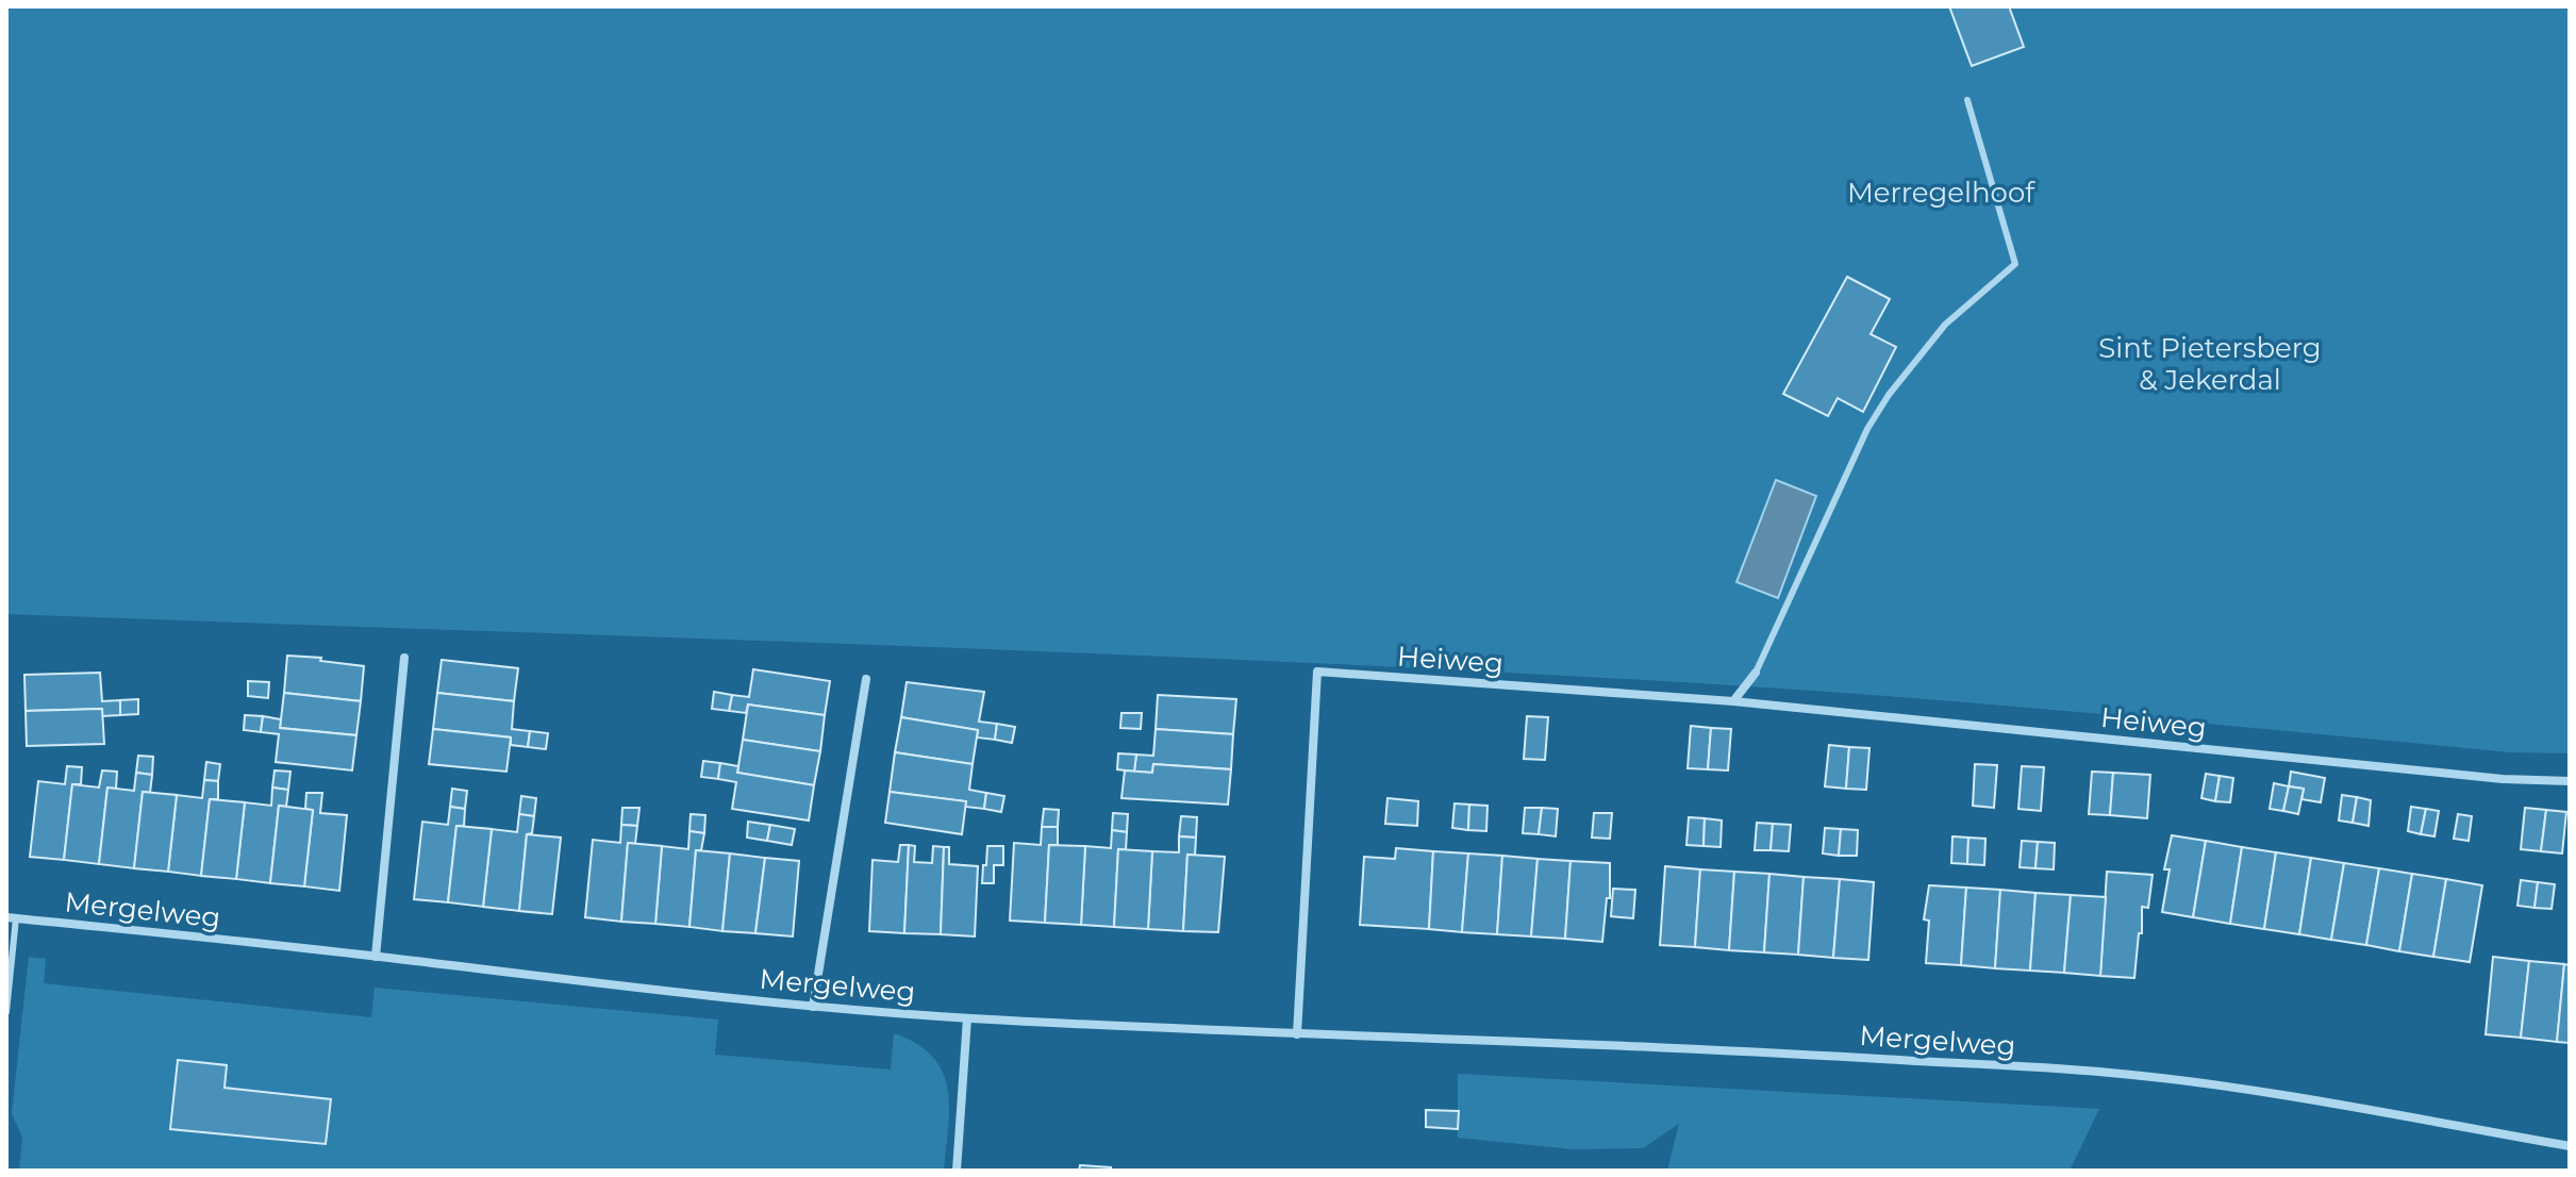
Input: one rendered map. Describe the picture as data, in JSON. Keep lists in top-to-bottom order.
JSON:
{
  "streets": {
    "street": ["Heiweg", "Mergelweg"]
  },
  "crossings": [
    ["Heiweg", "Mergelweg"]
  ],
  "parks": ["Merregelhoof", "Sint Pietersberg & Jekerdal"]
}
